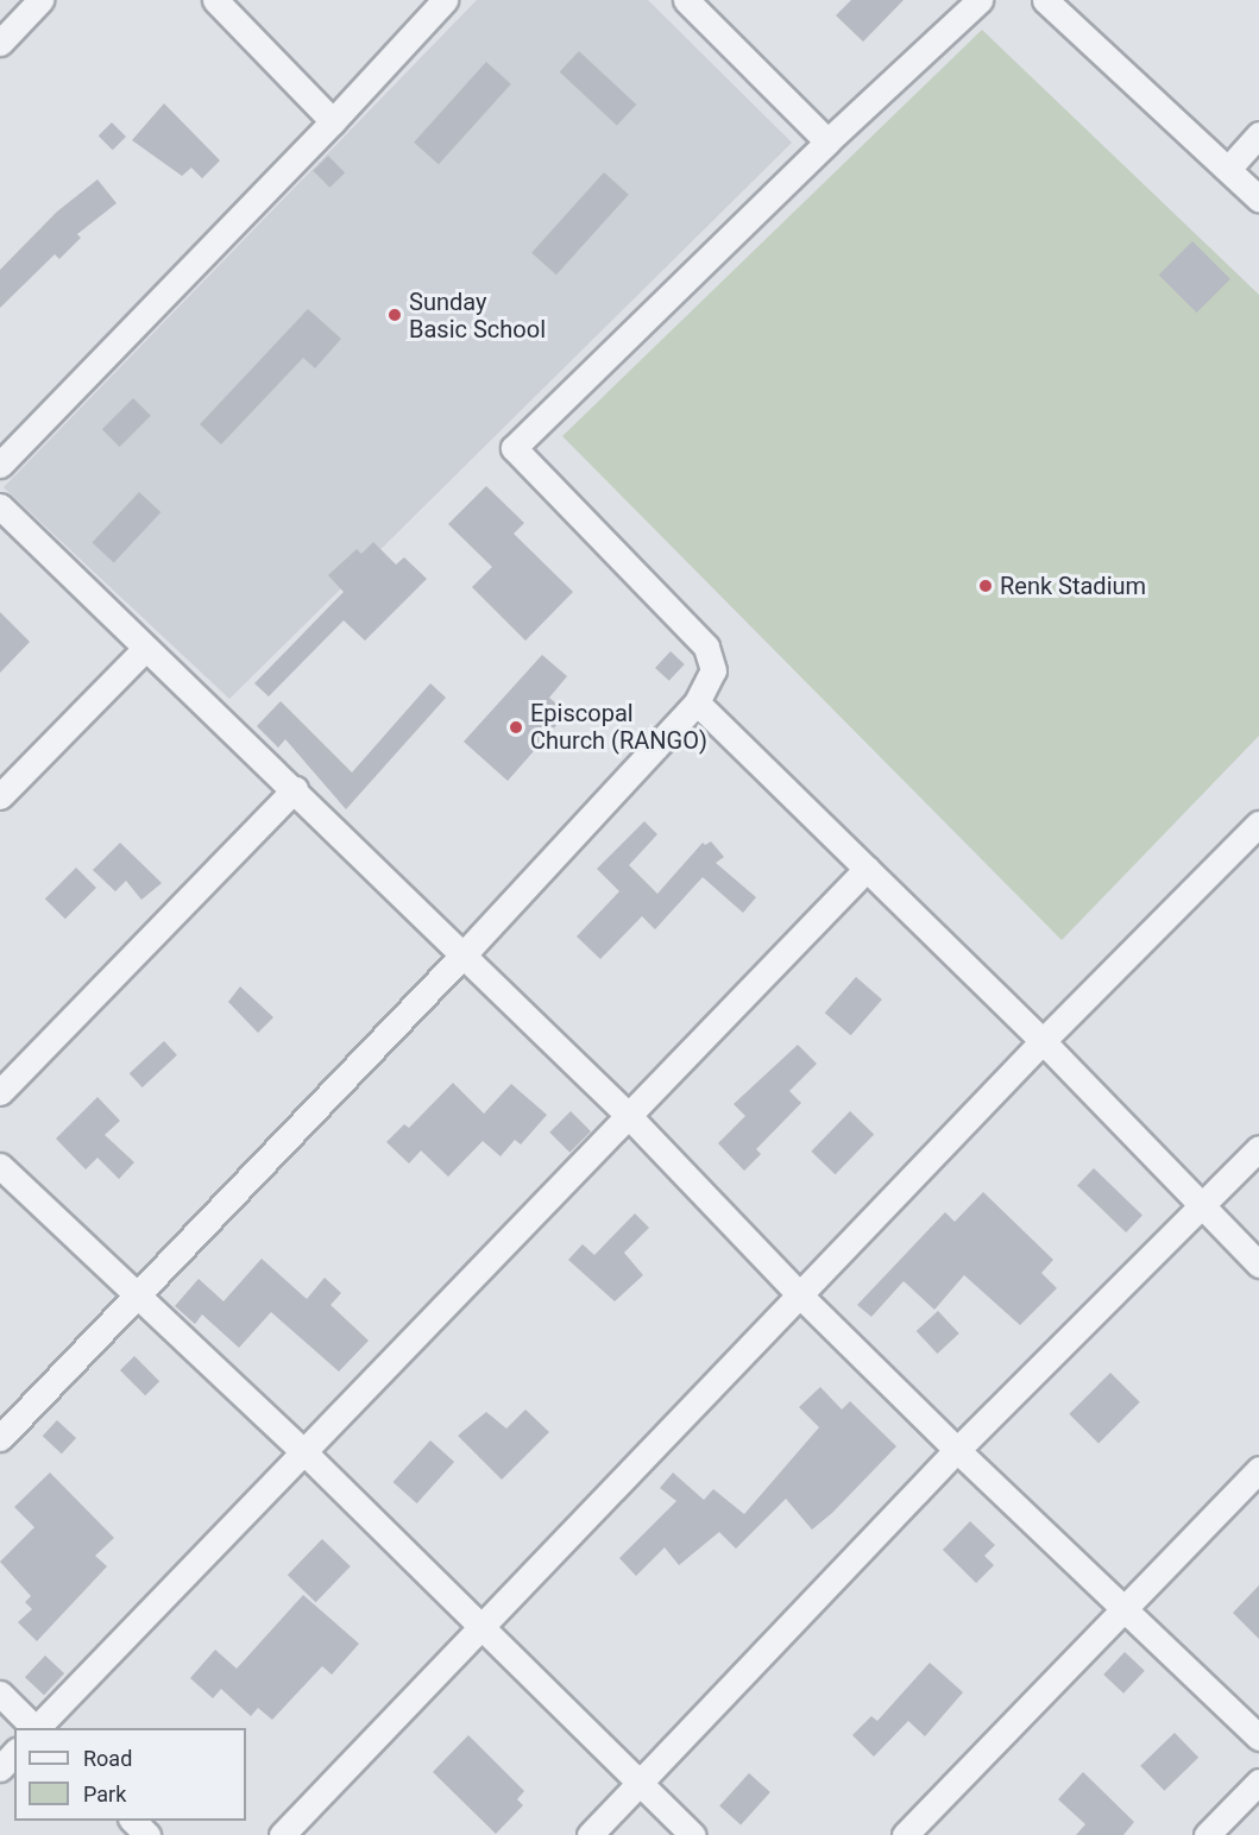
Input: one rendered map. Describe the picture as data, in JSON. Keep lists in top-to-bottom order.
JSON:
{
  "places": ["Sunday Basic School", "Renk Stadium", "Episcopal Church (RANGO)"],
  "legend": ["Road", "Park"]
}
